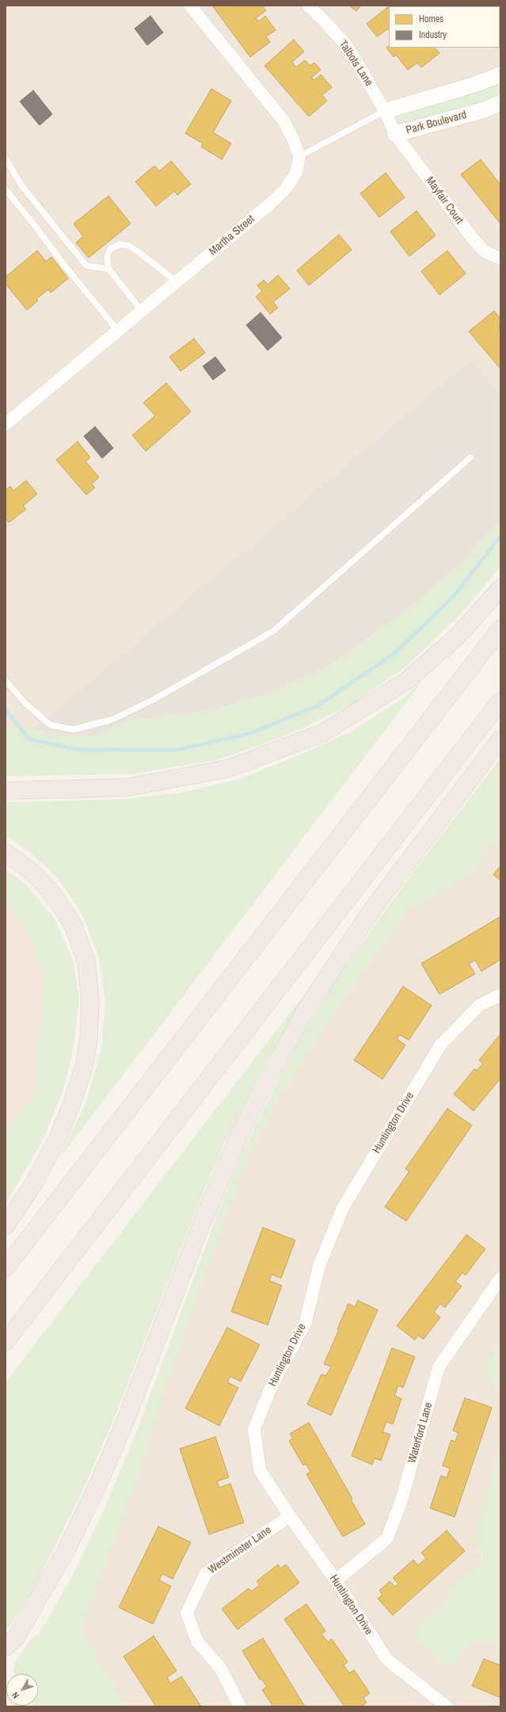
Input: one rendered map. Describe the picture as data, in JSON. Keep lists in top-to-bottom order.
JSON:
{
  "streets": {
    "street": [
      "Talbots Lane",
      "Park Boulevard",
      "Mayfair Court",
      "Martha Street",
      "Huntington Drive",
      "Waterford Lane",
      "Westminster Lane"
    ]
  },
  "crossings": [
    ["Talbots Lane", "Park Boulevard"],
    ["Park Boulevard", "Mayfair Court"],
    ["Huntington Drive", "Waterford Lane"],
    ["Huntington Drive", "Westminster Lane"]
  ],
  "legend": ["Homes", "Industry"],
  "north": "bottom left"
}
